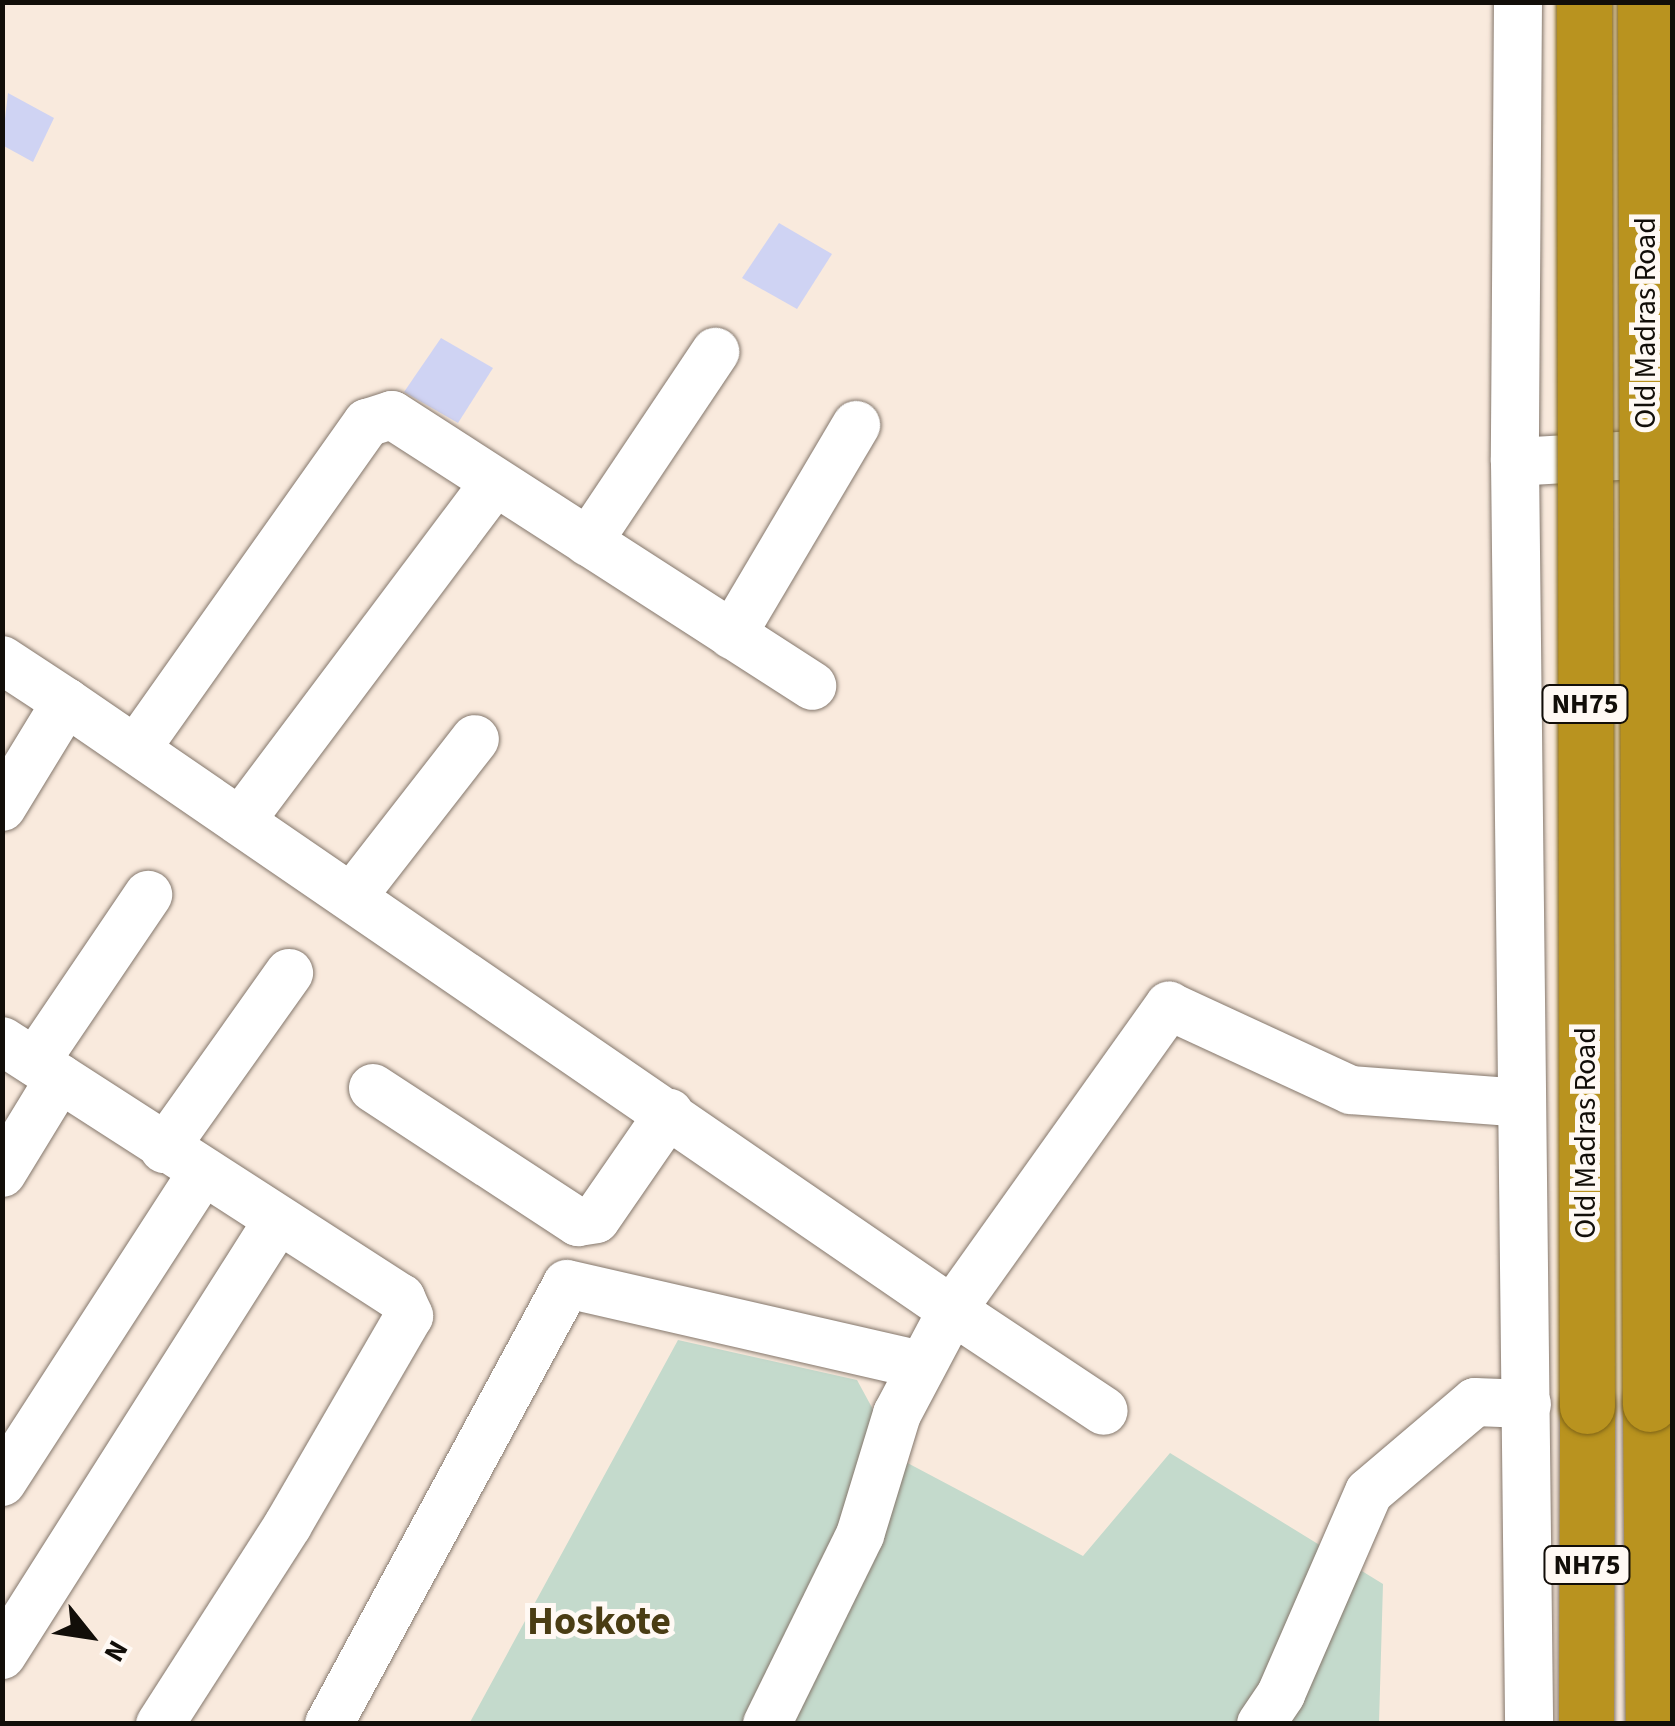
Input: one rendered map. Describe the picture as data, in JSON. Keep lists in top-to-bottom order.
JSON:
{
  "streets": {
    "highway": ["Old Madras Road", "NH75"]
  },
  "districts": ["Hoskote"],
  "north": "bottom right"
}
